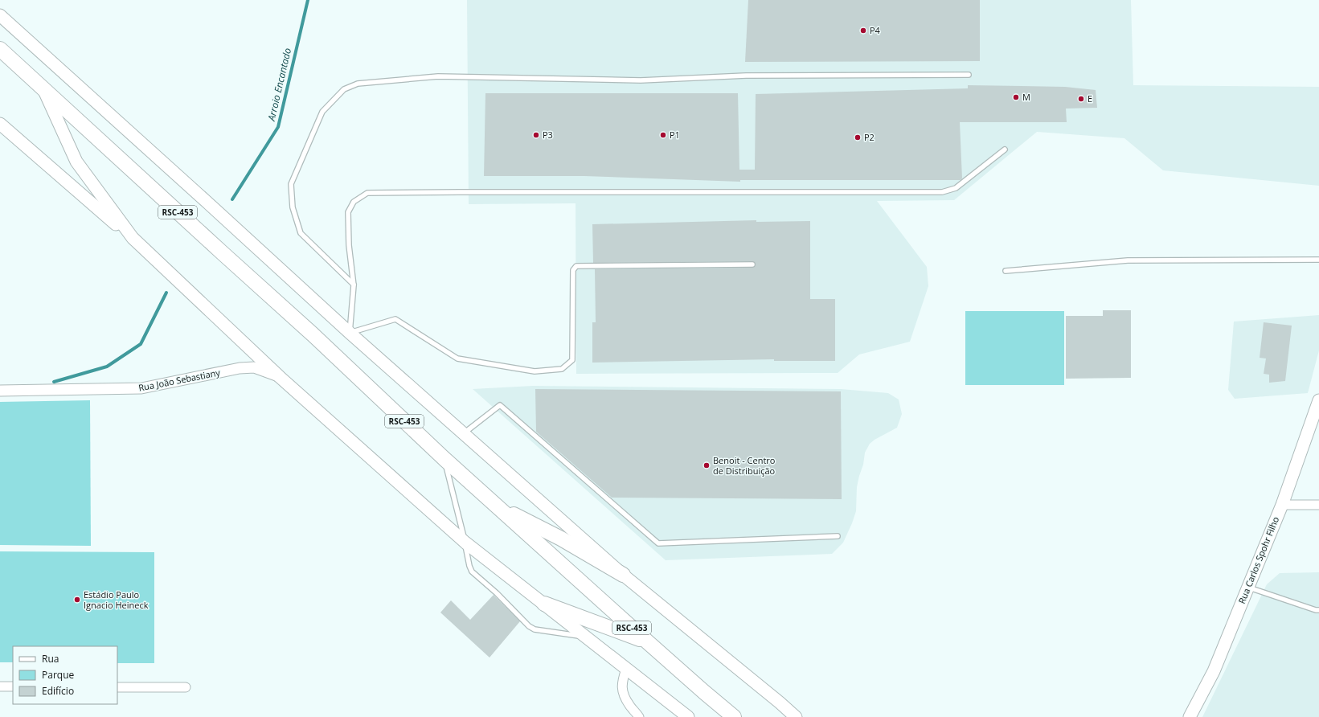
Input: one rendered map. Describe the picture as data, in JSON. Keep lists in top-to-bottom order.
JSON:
{
  "streets": {
    "highway": ["RSC-453"],
    "main road": ["Rua Carlos Spohr Filho"],
    "street": ["Rua João Sebastiany"]
  },
  "water": ["Arroio Encantado"],
  "places": [
    "P4",
    "M",
    "E",
    "P3",
    "P1",
    "P2",
    "Benoit - Centro de Distribuição",
    "Estádio Paulo Ignacio Heineck"
  ],
  "legend": ["Rua", "Parque", "Edifício"]
}
